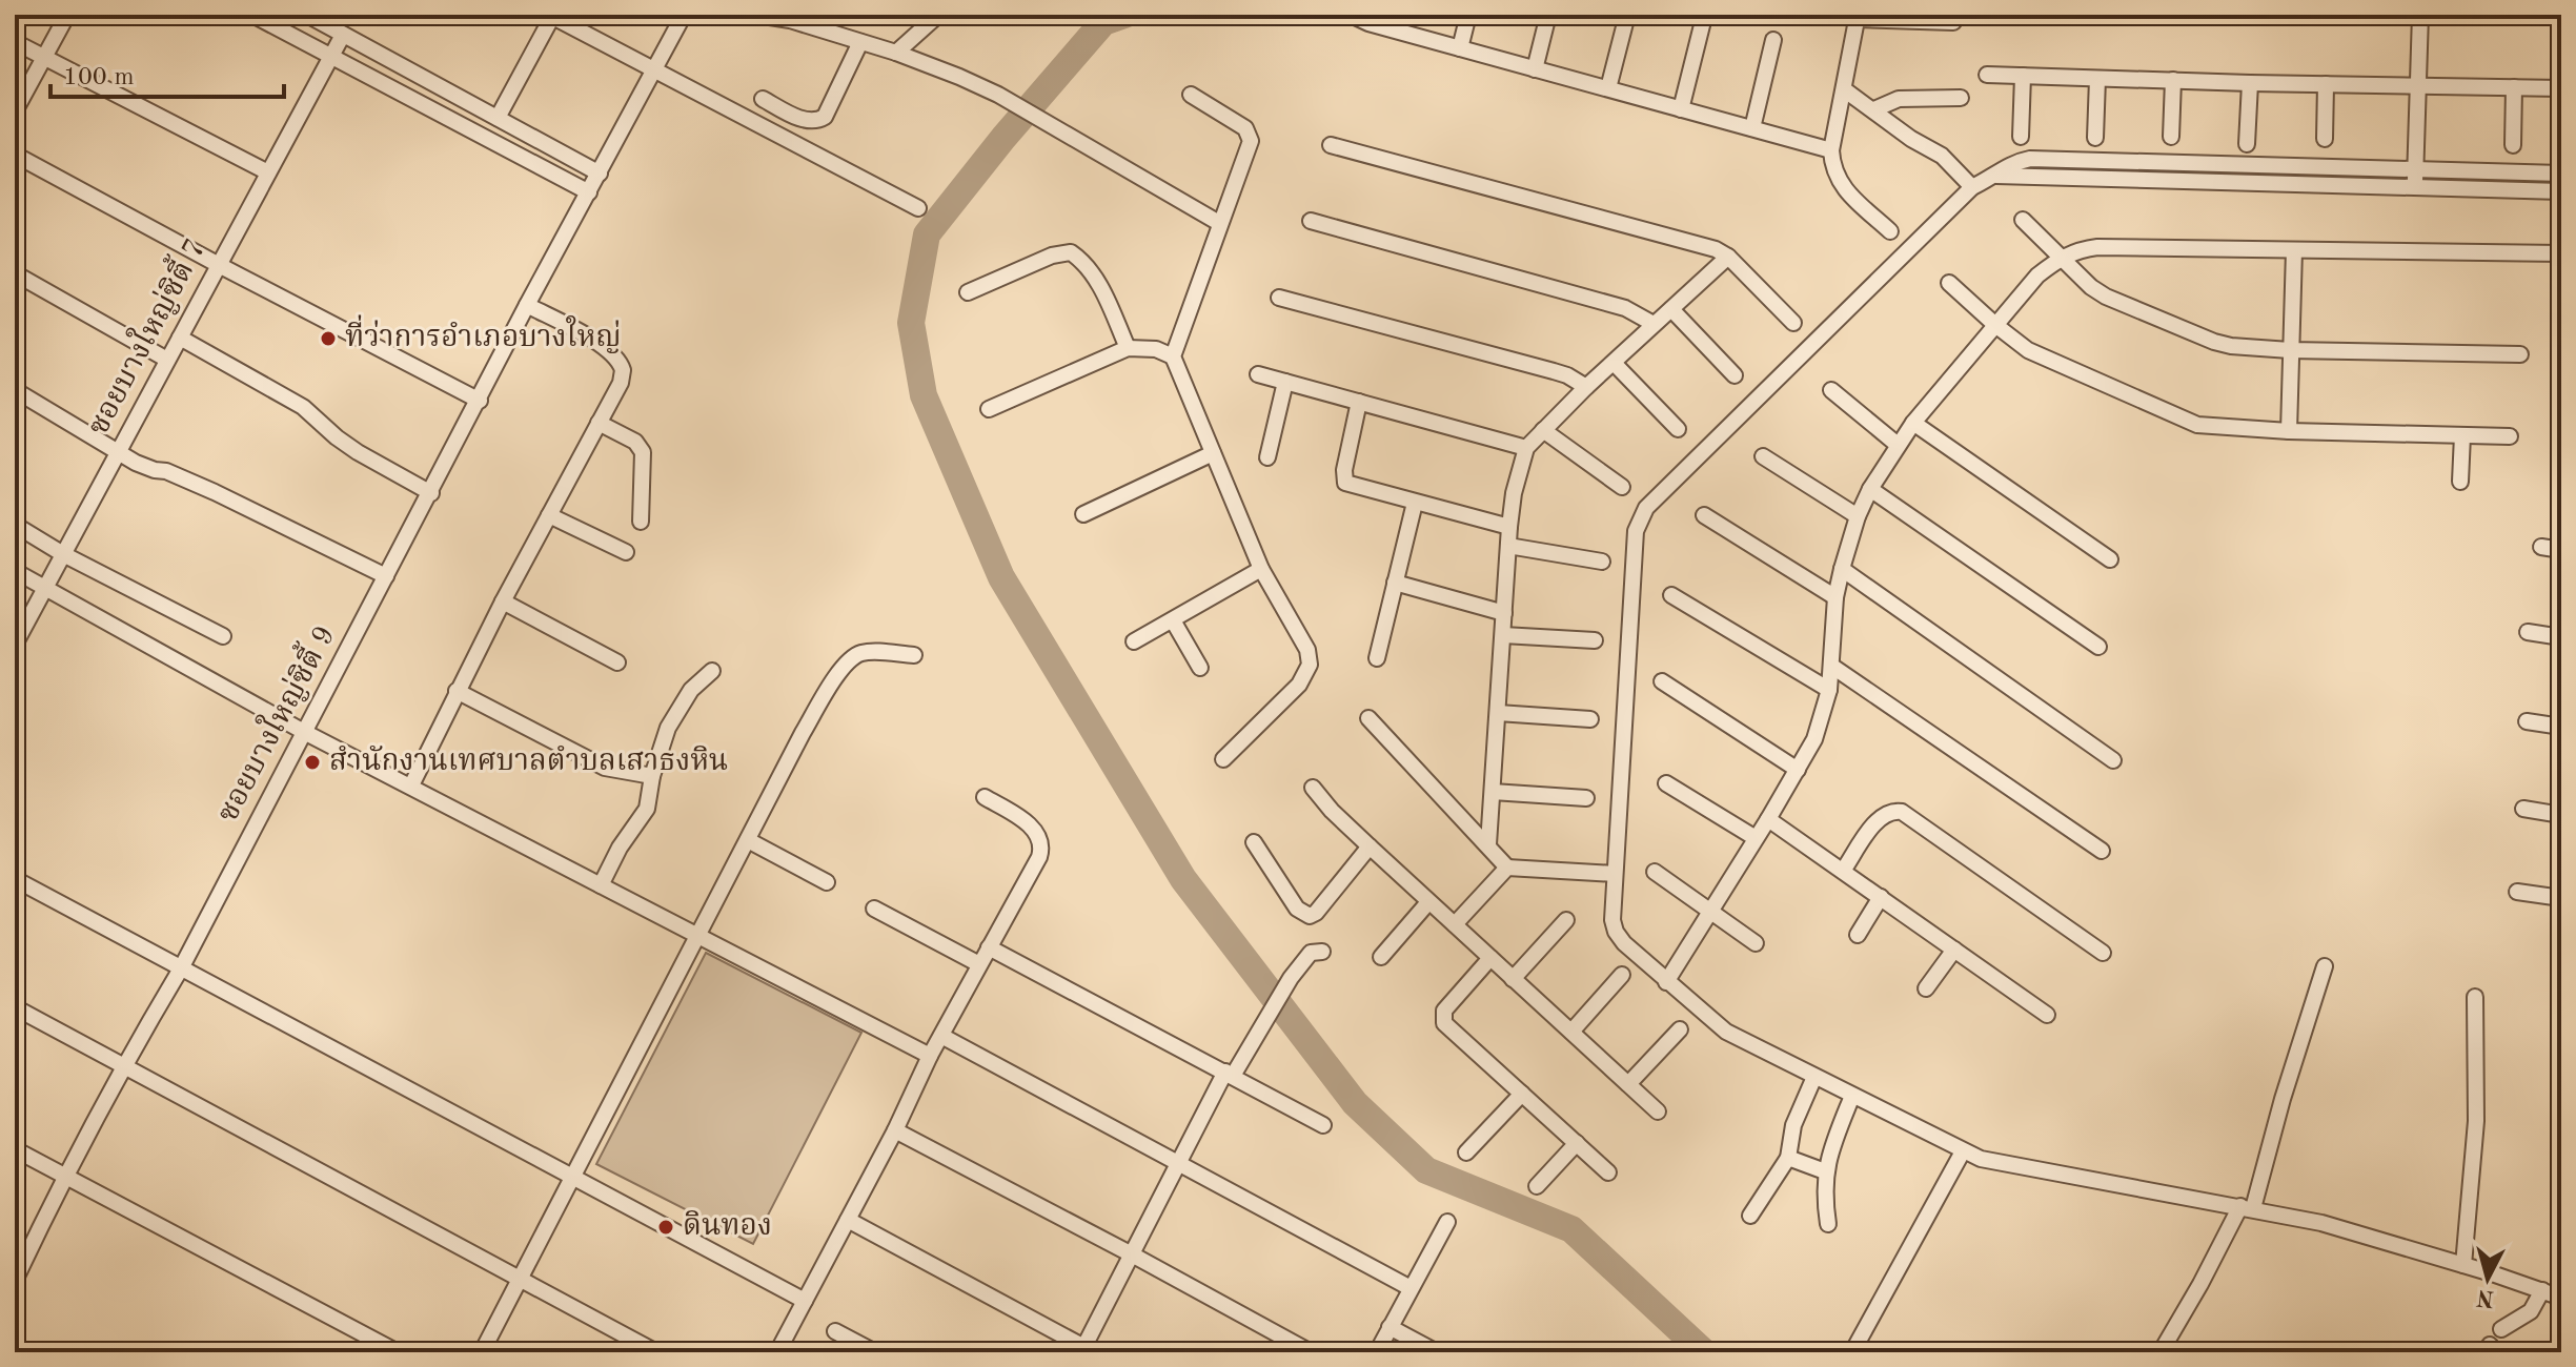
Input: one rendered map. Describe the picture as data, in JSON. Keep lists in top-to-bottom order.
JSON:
{
  "streets": {
    "street": ["ซอยบางใหญ่ซิตี้ 7", "ซอยบางใหญ่ซิตี้ 9"]
  },
  "places": ["ที่ว่าการอำเภอบางใหญ่", "สำนักงานเทศบาลตำบลเสาธงหิน", "ดินทอง"],
  "scale_bar": "100 m",
  "north": "bottom"
}
